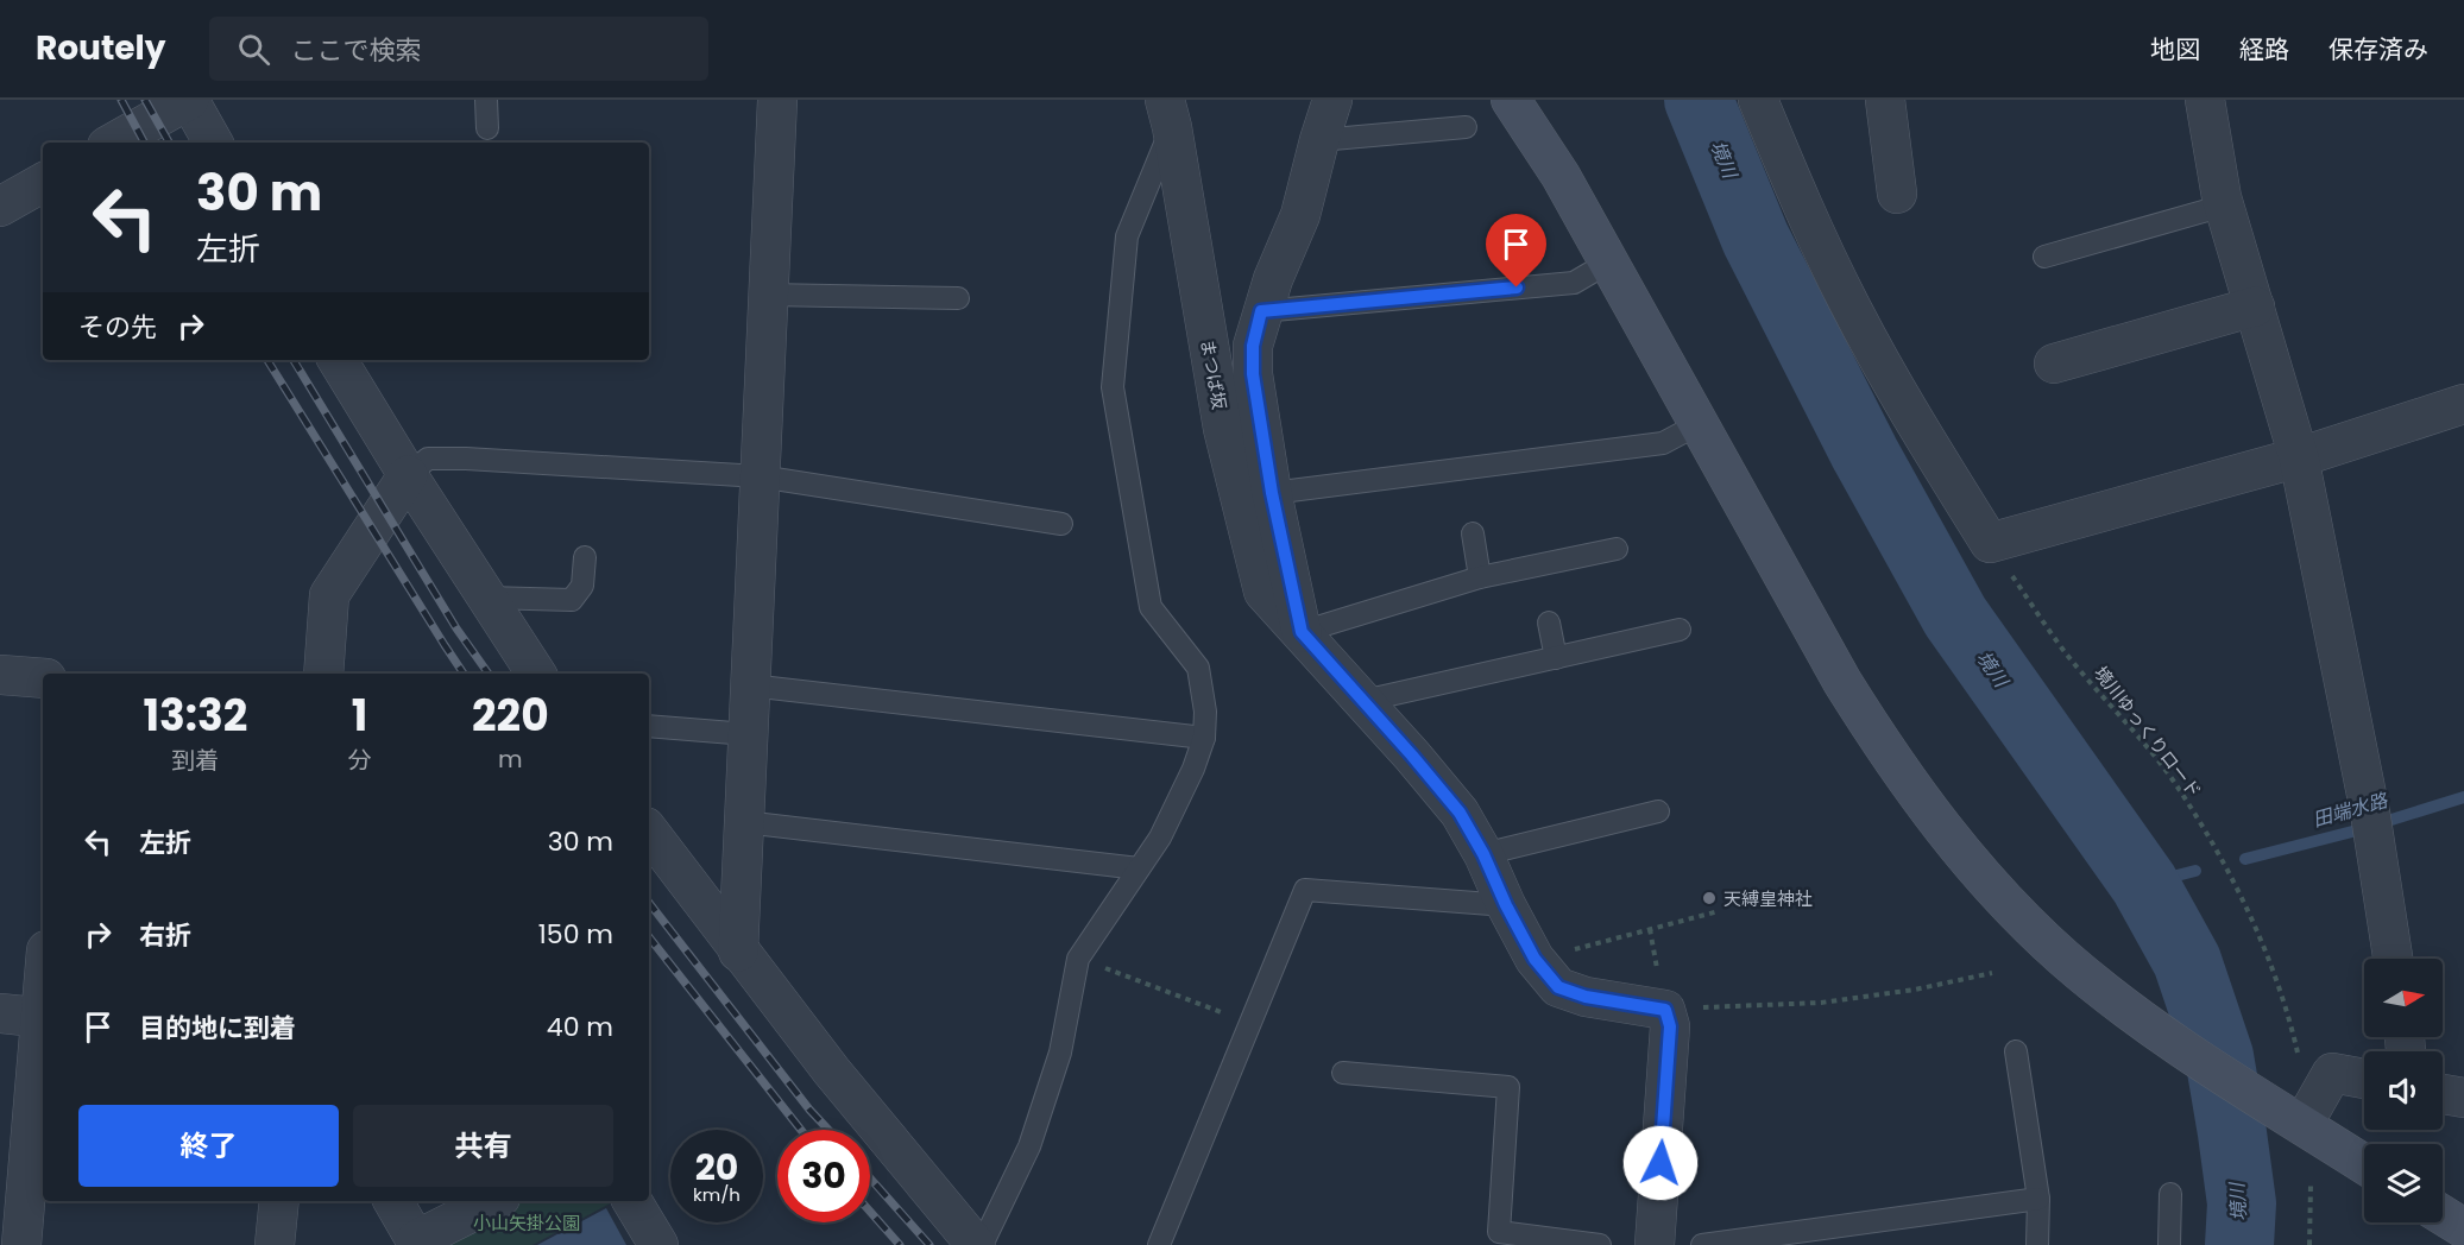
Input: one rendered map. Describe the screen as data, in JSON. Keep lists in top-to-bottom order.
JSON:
{
  "streets": {
    "street": ["まつば坂"],
    "path": ["境川ゆっくりロード"]
  },
  "water": ["境川", "田端水路"],
  "parks": ["小山矢掛公園"],
  "places": ["天縛皇神社"],
  "north": "right",
  "page": {
    "header": "Routely",
    "search": "ここで検索",
    "nav": ["地図", "経路", "保存済み"],
    "turn": ["30 m", "左折"],
    "then": "その先",
    "eta": [
      "13:32",
      "到着",
      "1",
      "分",
      "220",
      "m"
    ],
    "list": [
      {
        "name": "左折",
        "value": "30 m"
      },
      {
        "name": "右折",
        "value": "150 m"
      },
      {
        "name": "目的地に到着",
        "value": "40 m"
      }
    ],
    "buttons": ["終了", "共有"],
    "speed": "20 km/h",
    "limit": "30"
  }
}
